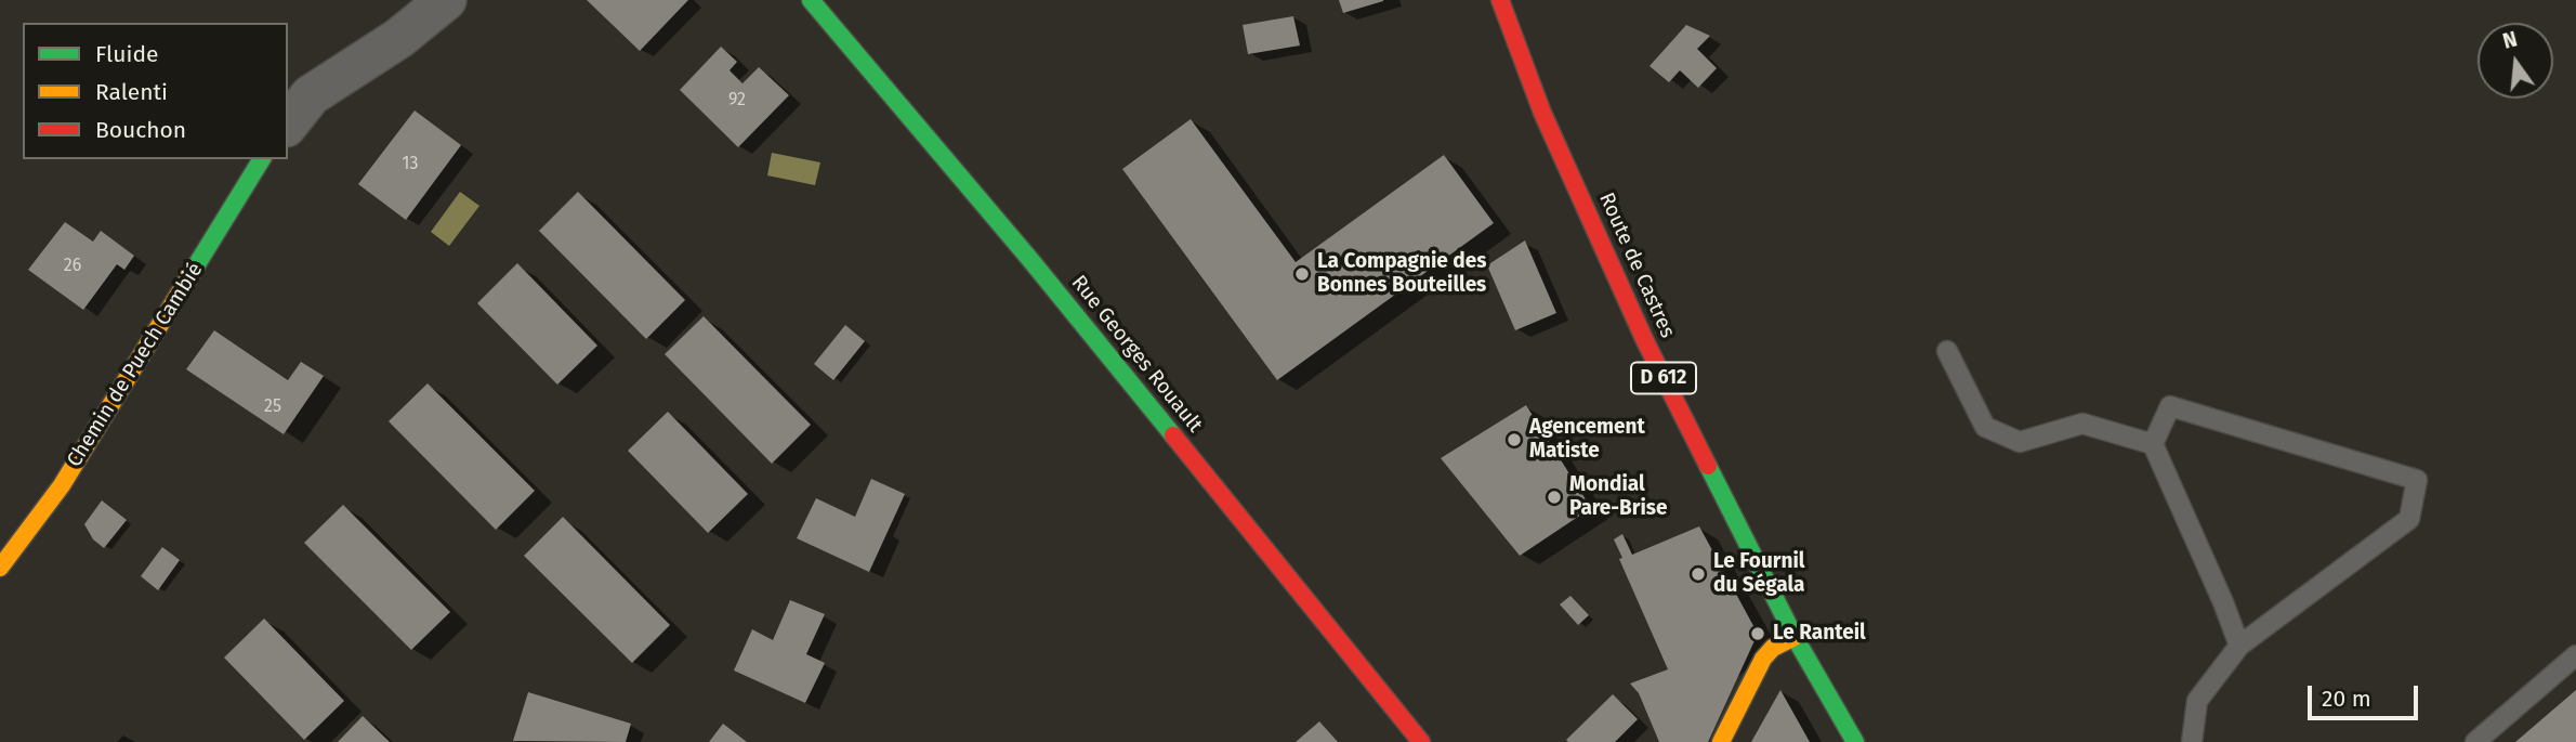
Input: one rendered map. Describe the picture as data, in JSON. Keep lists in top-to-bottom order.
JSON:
{
  "streets": {
    "street": [
      "Route de Castres",
      "Rue Georges Rouault",
      "Chemin de Puech Cambié",
      "D 612"
    ]
  },
  "places": [
    "La Compagnie des Bonnes Bouteilles",
    "Agencement Matiste",
    "Mondial Pare-Brise",
    "Le Fournil du Ségala",
    "Le Ranteil"
  ],
  "house_numbers": [
    "92",
    "13",
    "26",
    "25"
  ],
  "legend": ["Fluide", "Ralenti", "Bouchon"],
  "scale_bar": "20 m",
  "north": "top"
}
